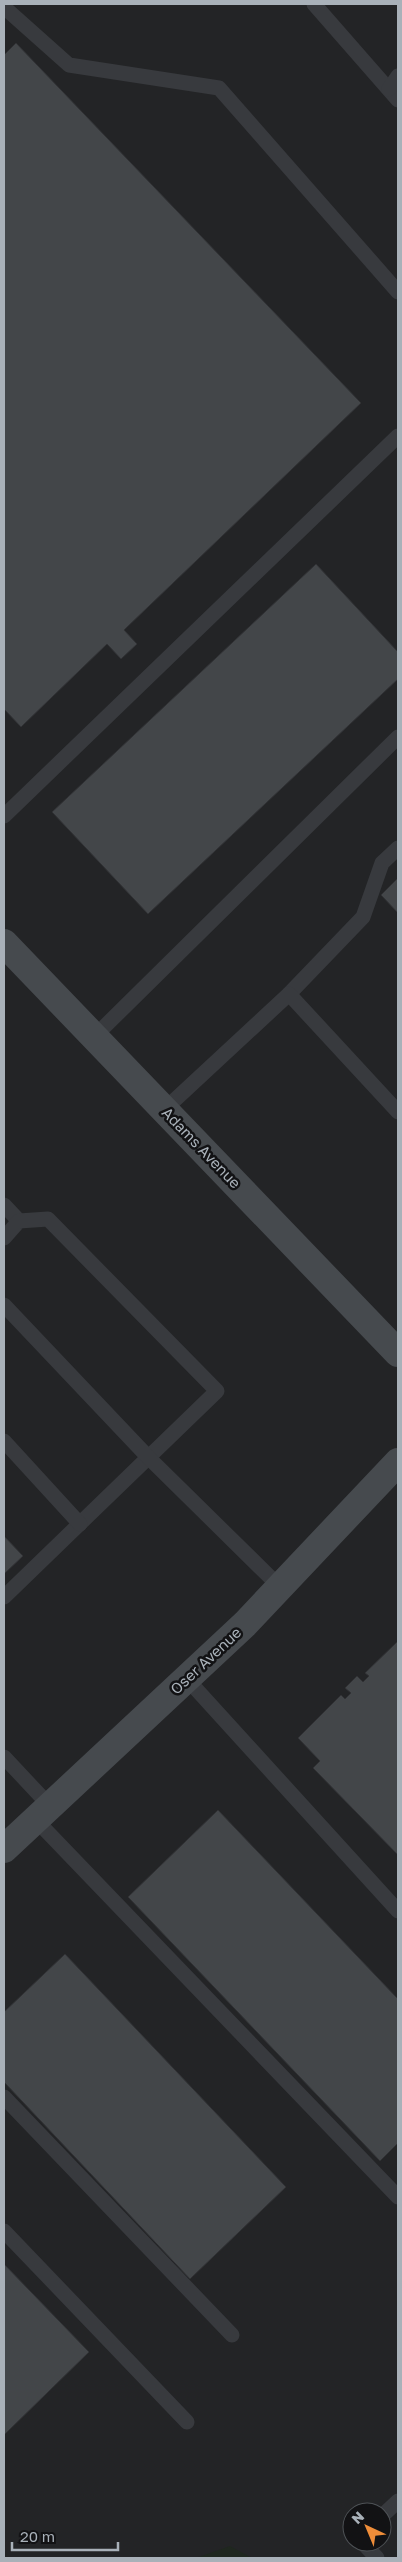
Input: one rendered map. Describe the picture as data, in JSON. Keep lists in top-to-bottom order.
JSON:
{
  "streets": {
    "street": ["Adams Avenue", "Oser Avenue"]
  },
  "scale_bar": "20 m",
  "north": "top left"
}
